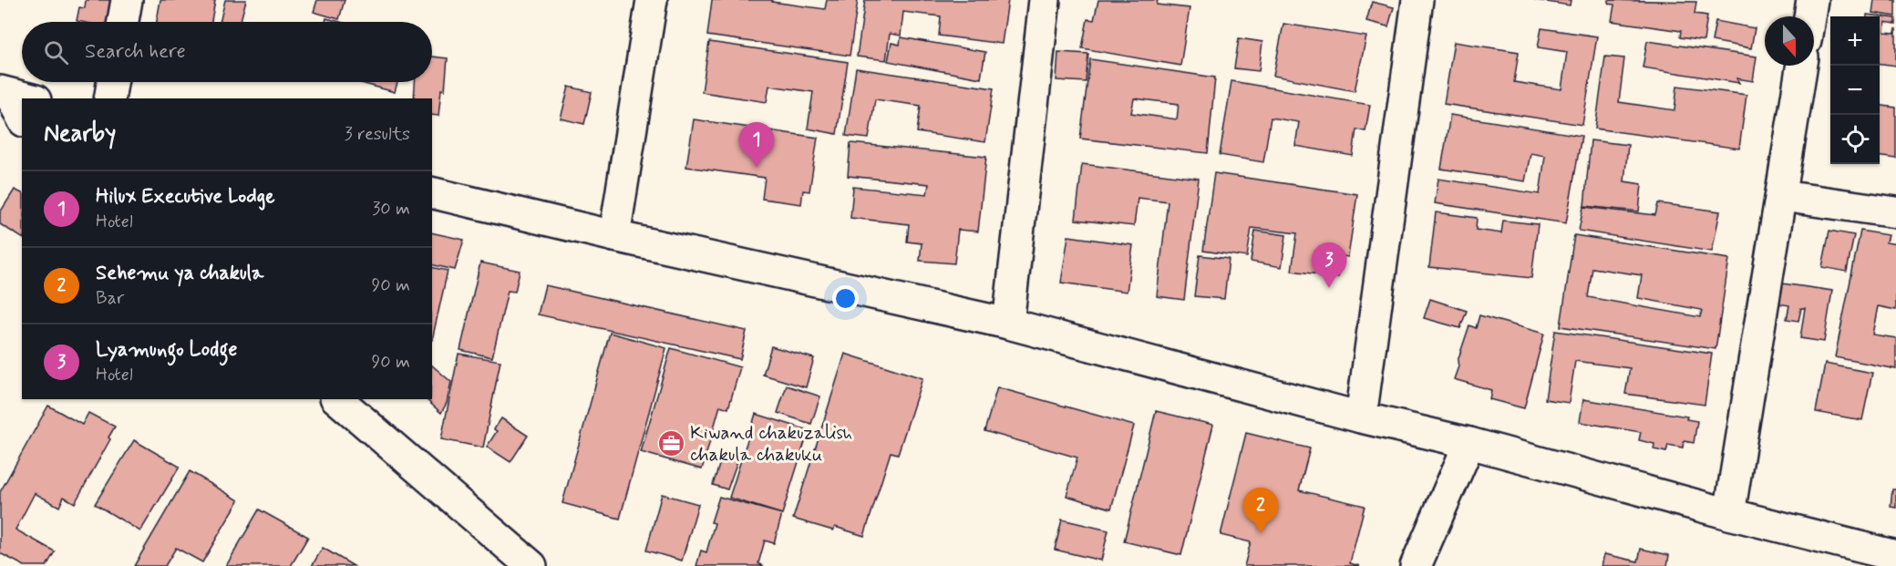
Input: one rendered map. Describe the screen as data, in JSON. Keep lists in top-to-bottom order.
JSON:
{
  "places": {
    "office": ["Kiwand chakuzalish chakula chakuku"]
  },
  "north": "bottom",
  "page": {
    "map_buttons": ["+", "−"],
    "search": "Search here",
    "heading": ["Nearby", "3 results"],
    "pins": ["1", "3", "2"],
    "list": [
      {
        "mark": "1",
        "name": "Hilux Executive Lodge",
        "note": "Hotel",
        "value": "30 m"
      },
      {
        "mark": "2",
        "name": "Sehemu ya chakula",
        "note": "Bar",
        "value": "90 m"
      },
      {
        "mark": "3",
        "name": "Lyamungo Lodge",
        "note": "Hotel",
        "value": "90 m"
      }
    ]
  }
}
